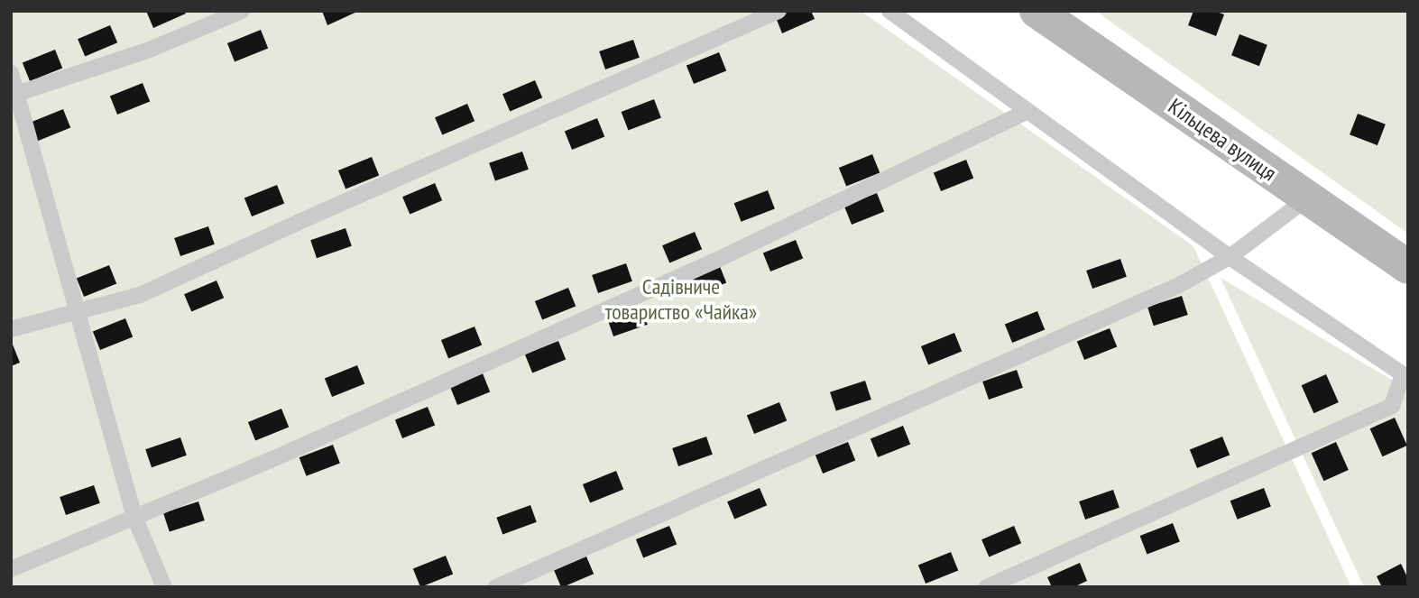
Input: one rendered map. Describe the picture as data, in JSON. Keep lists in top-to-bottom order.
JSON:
{
  "streets": {
    "main road": ["Кільцева вулиця"]
  },
  "parks": ["Садівниче товариство «Чайка»"]
}
